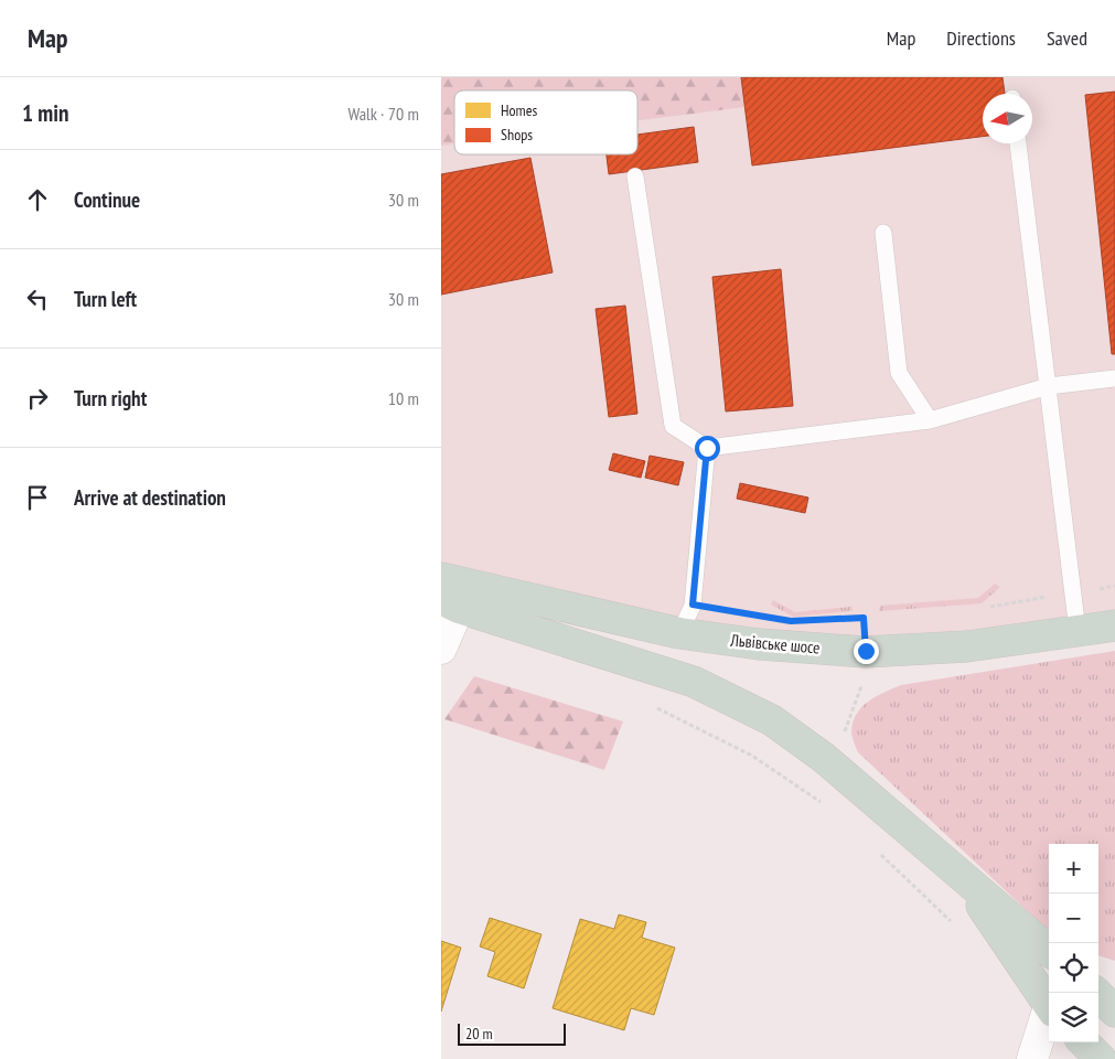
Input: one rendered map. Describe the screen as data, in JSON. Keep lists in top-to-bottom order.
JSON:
{
  "streets": {
    "highway": ["Львівське шосе"]
  },
  "legend": ["Homes", "Shops"],
  "scale_bar": "20 m",
  "north": "left",
  "page": {
    "header": "Map",
    "nav": ["Map", "Directions", "Saved"],
    "heading": ["1 min", "Walk · 70 m"],
    "list": [
      ["Continue", "30 m"],
      ["Turn left", "30 m"],
      ["Turn right", "10 m"],
      "Arrive at destination"
    ],
    "map_buttons": ["+", "−"],
    "scale": "20 m"
  }
}
